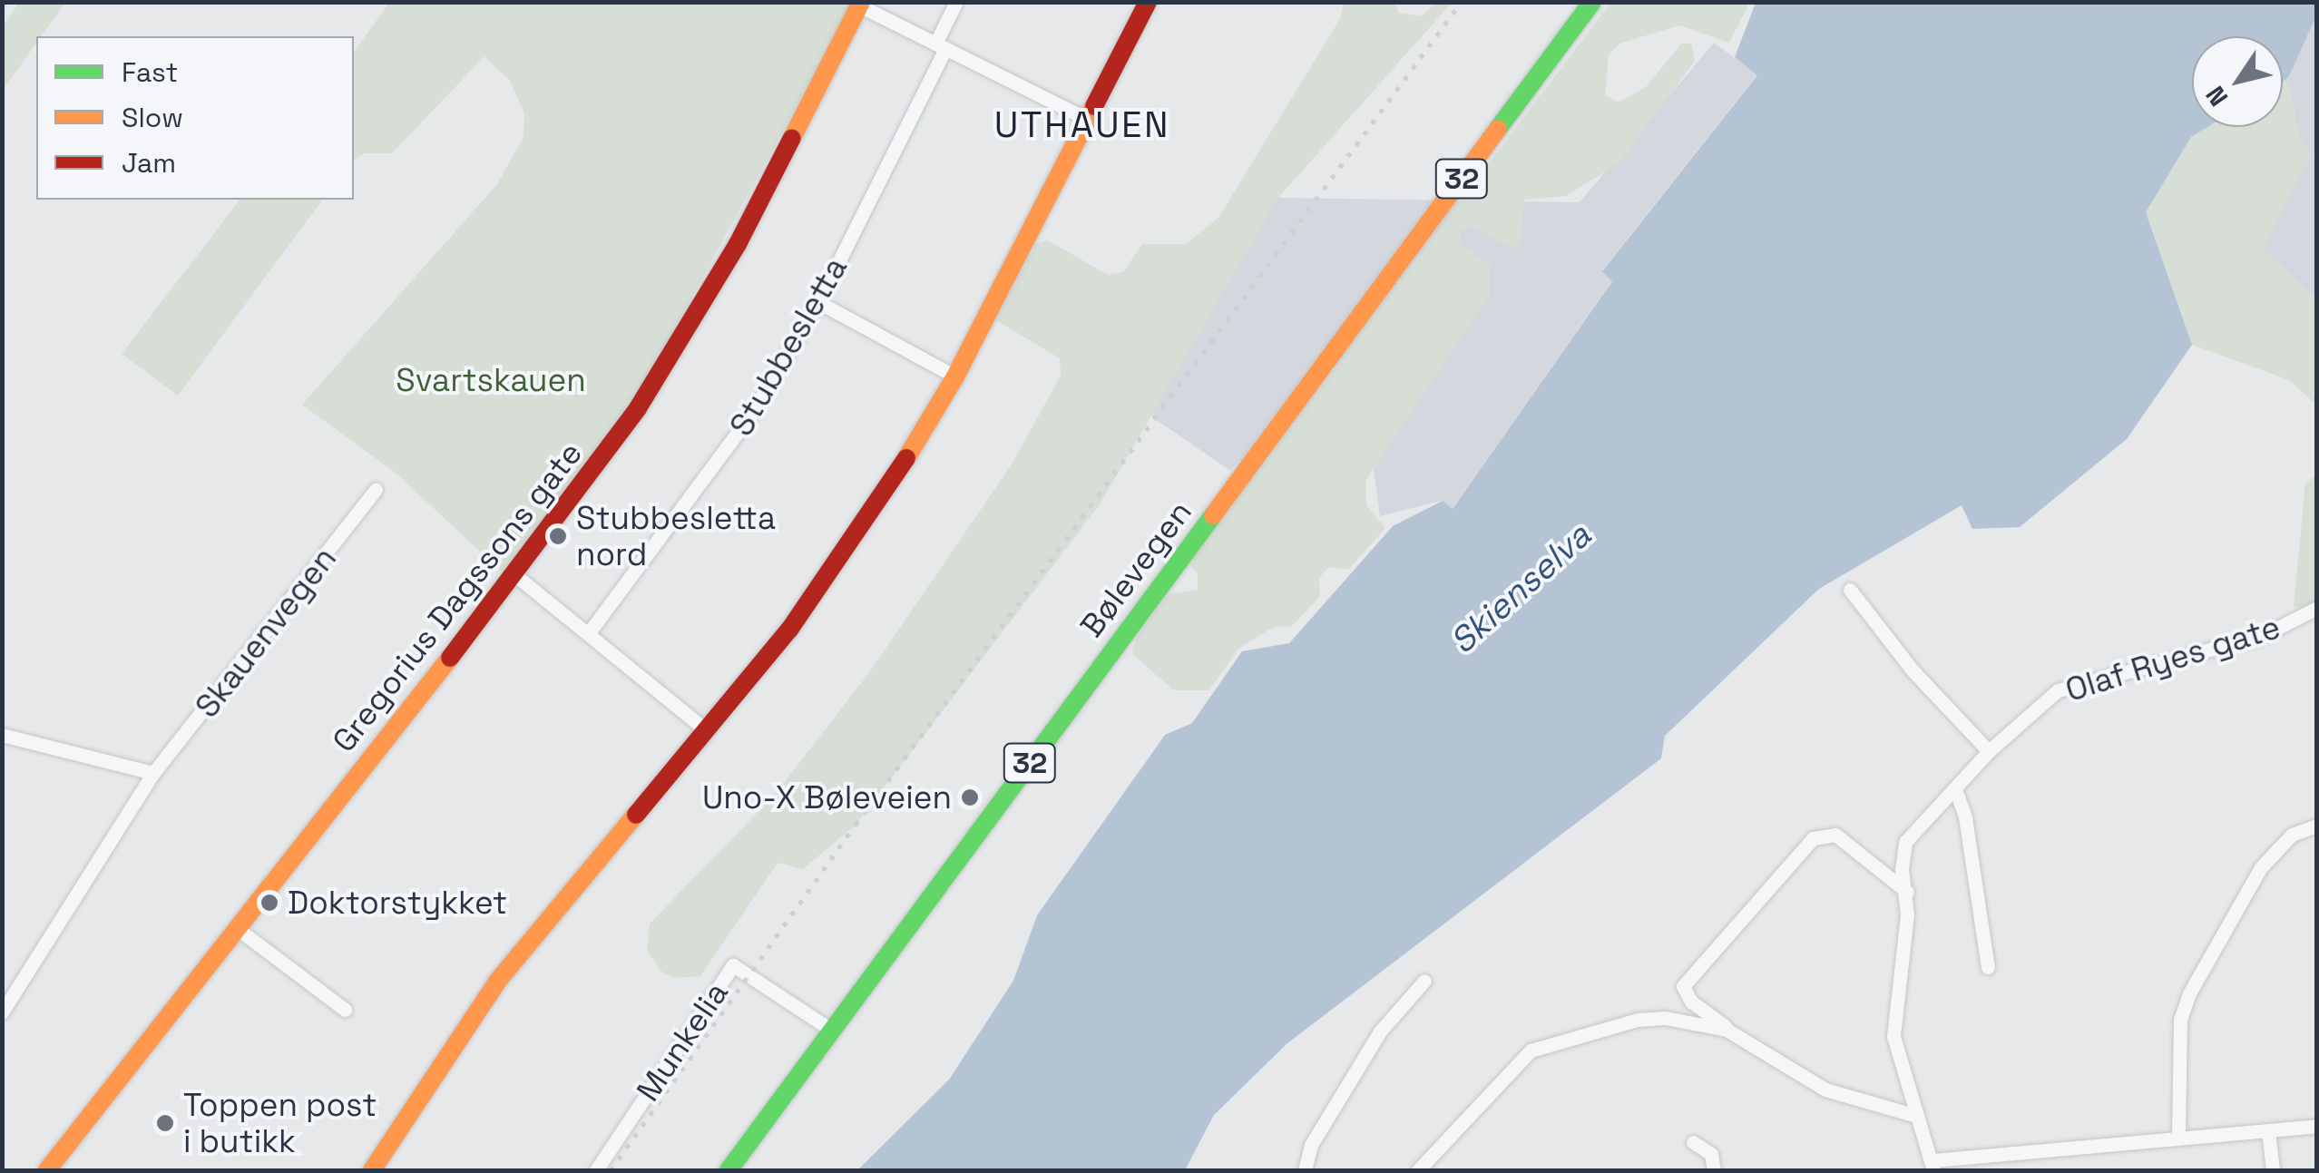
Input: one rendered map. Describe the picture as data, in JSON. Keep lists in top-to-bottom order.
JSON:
{
  "streets": {
    "street": [
      "32",
      "Stubbesletta",
      "Bølevegen",
      "Gregorius Dagssons gate",
      "Skauenvegen",
      "Olaf Ryes gate",
      "Munkelia"
    ]
  },
  "crossings": [
    ["Bølevegen", "Munkelia"]
  ],
  "districts": ["UTHAUEN"],
  "water": ["Skienselva"],
  "parks": ["Svartskauen"],
  "places": [
    "Stubbesletta nord",
    "Uno-X Bøleveien",
    "Doktorstykket",
    "Toppen post i butikk"
  ],
  "legend": ["Fast", "Slow", "Jam"],
  "north": "bottom left"
}
